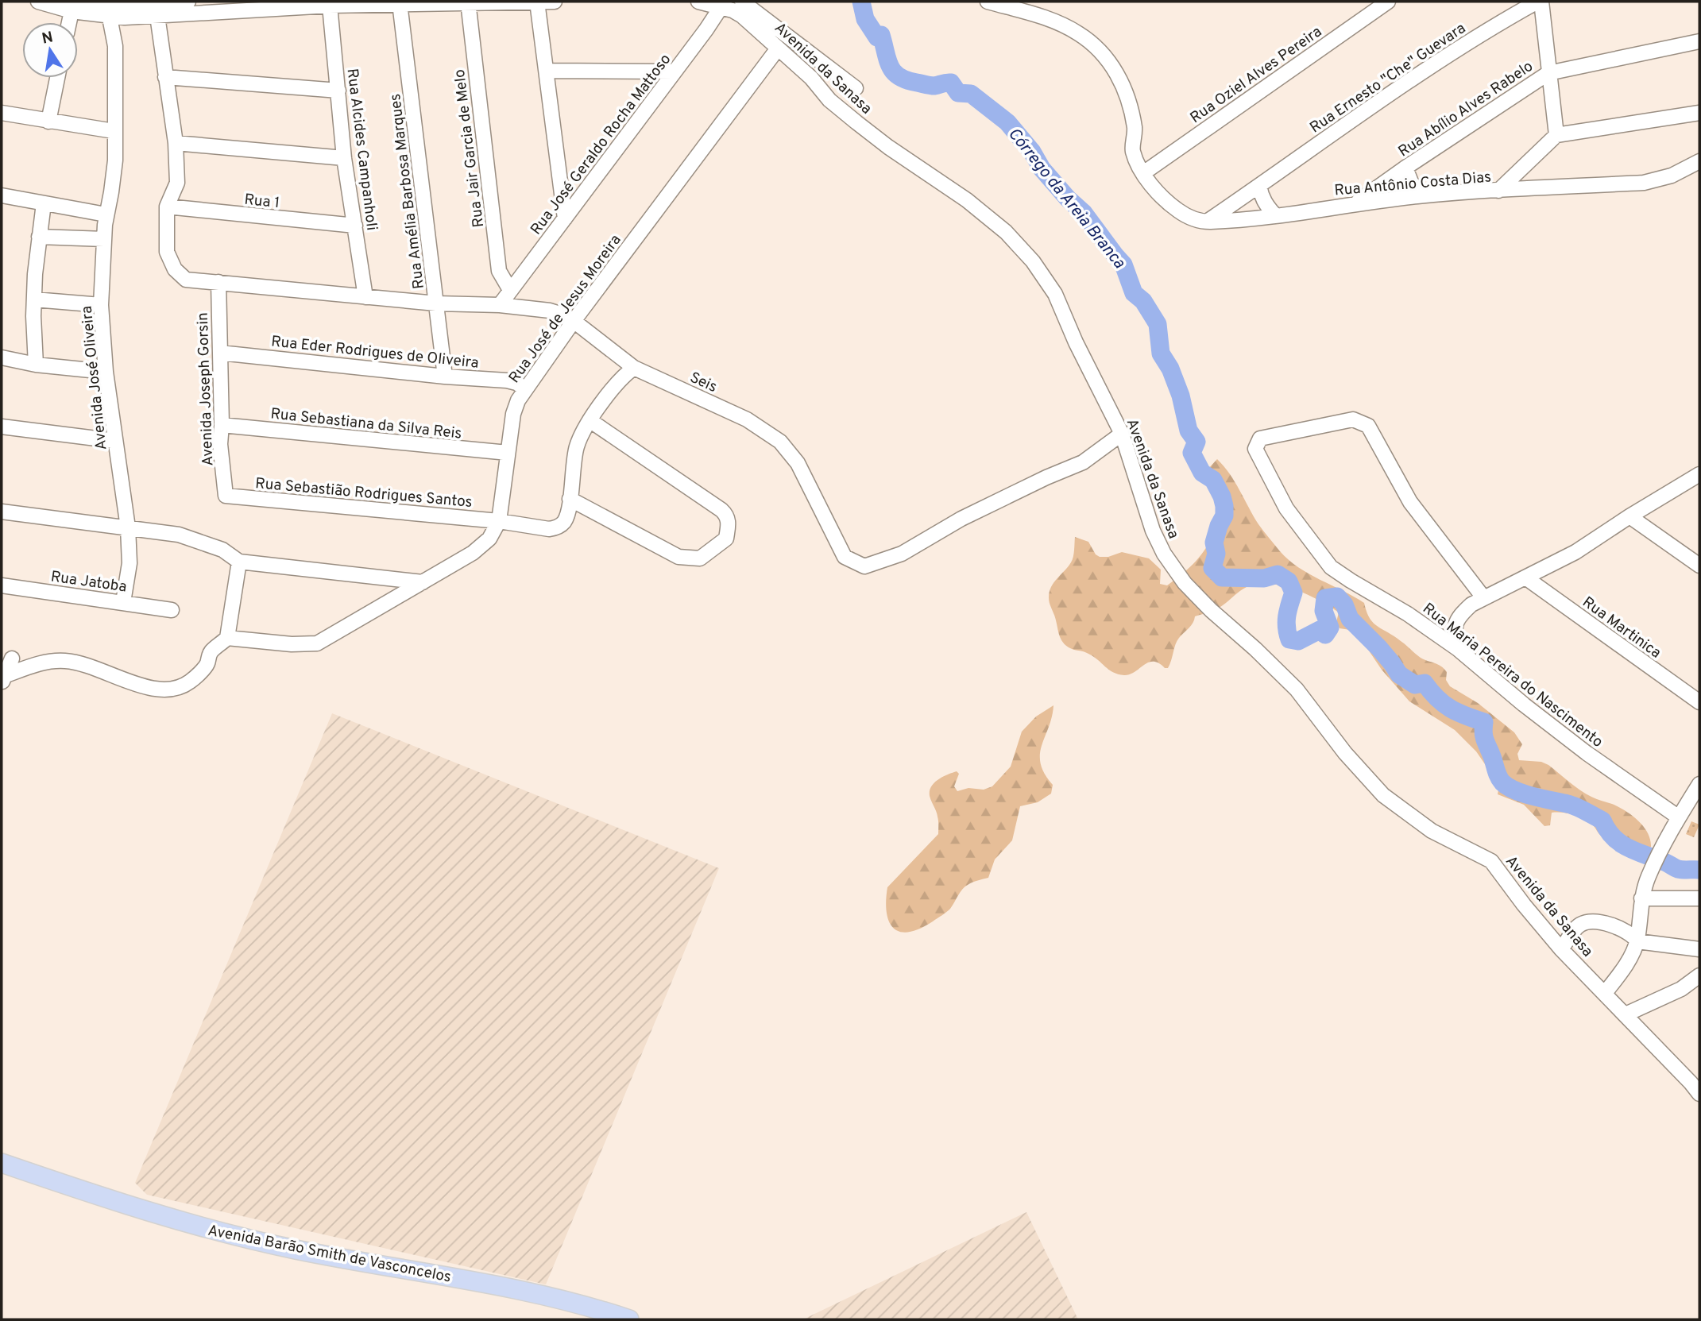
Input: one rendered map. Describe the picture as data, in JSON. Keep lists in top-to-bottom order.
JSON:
{
  "streets": {
    "main road": ["Avenida Barão Smith de Vasconcelos"],
    "street": [
      "Avenida da Sanasa",
      "Rua Oziel Alves Pereira",
      "Rua Ernesto \"Che\" Guevara",
      "Rua Abílio Alves Rabelo",
      "Rua José Geraldo Rocha Mattoso",
      "Rua Jair Garcia de Melo",
      "Rua Alcides Campanholi",
      "Rua Antônio Costa Dias",
      "Rua Amélia Barbosa Marques",
      "Rua 1",
      "Rua José de Jesus Moreira",
      "Rua Eder Rodrigues de Oliveira",
      "Avenida José Oliveira",
      "Seis",
      "Avenida Joseph Gorsin",
      "Rua Sebastiana da Silva Reis",
      "Rua Sebastião Rodrigues Santos",
      "Rua Jatoba",
      "Rua Martinica",
      "Rua Maria Pereira do Nascimento"
    ]
  },
  "crossings": [
    ["Avenida da Sanasa", "Rua José Geraldo Rocha Mattoso"],
    ["Avenida da Sanasa", "Rua José de Jesus Moreira"],
    ["Avenida da Sanasa", "Seis"],
    ["Rua Oziel Alves Pereira", "Rua Antônio Costa Dias"],
    ["Rua Ernesto \"Che\" Guevara", "Rua Antônio Costa Dias"],
    ["Rua Abílio Alves Rabelo", "Rua Antônio Costa Dias"],
    ["Rua José Geraldo Rocha Mattoso", "Rua Jair Garcia de Melo"],
    ["Rua José Geraldo Rocha Mattoso", "Seis"],
    ["Rua Alcides Campanholi", "Rua 1"],
    ["Rua Alcides Campanholi", "Seis"],
    ["Rua Amélia Barbosa Marques", "Rua Eder Rodrigues de Oliveira"],
    ["Rua Amélia Barbosa Marques", "Seis"],
    ["Rua 1", "Seis"],
    ["Rua José de Jesus Moreira", "Rua Eder Rodrigues de Oliveira"],
    ["Rua José de Jesus Moreira", "Seis"],
    ["Rua José de Jesus Moreira", "Rua Sebastiana da Silva Reis"],
    ["Rua José de Jesus Moreira", "Rua Sebastião Rodrigues Santos"],
    ["Rua Eder Rodrigues de Oliveira", "Avenida Joseph Gorsin"],
    ["Avenida José Oliveira", "Rua Jatoba"],
    ["Seis", "Avenida Joseph Gorsin"],
    ["Seis", "Rua Sebastião Rodrigues Santos"],
    ["Avenida Joseph Gorsin", "Rua Sebastiana da Silva Reis"],
    ["Avenida Joseph Gorsin", "Rua Sebastião Rodrigues Santos"]
  ],
  "water": ["Córrego da Areia Branca"],
  "north": "top"
}
